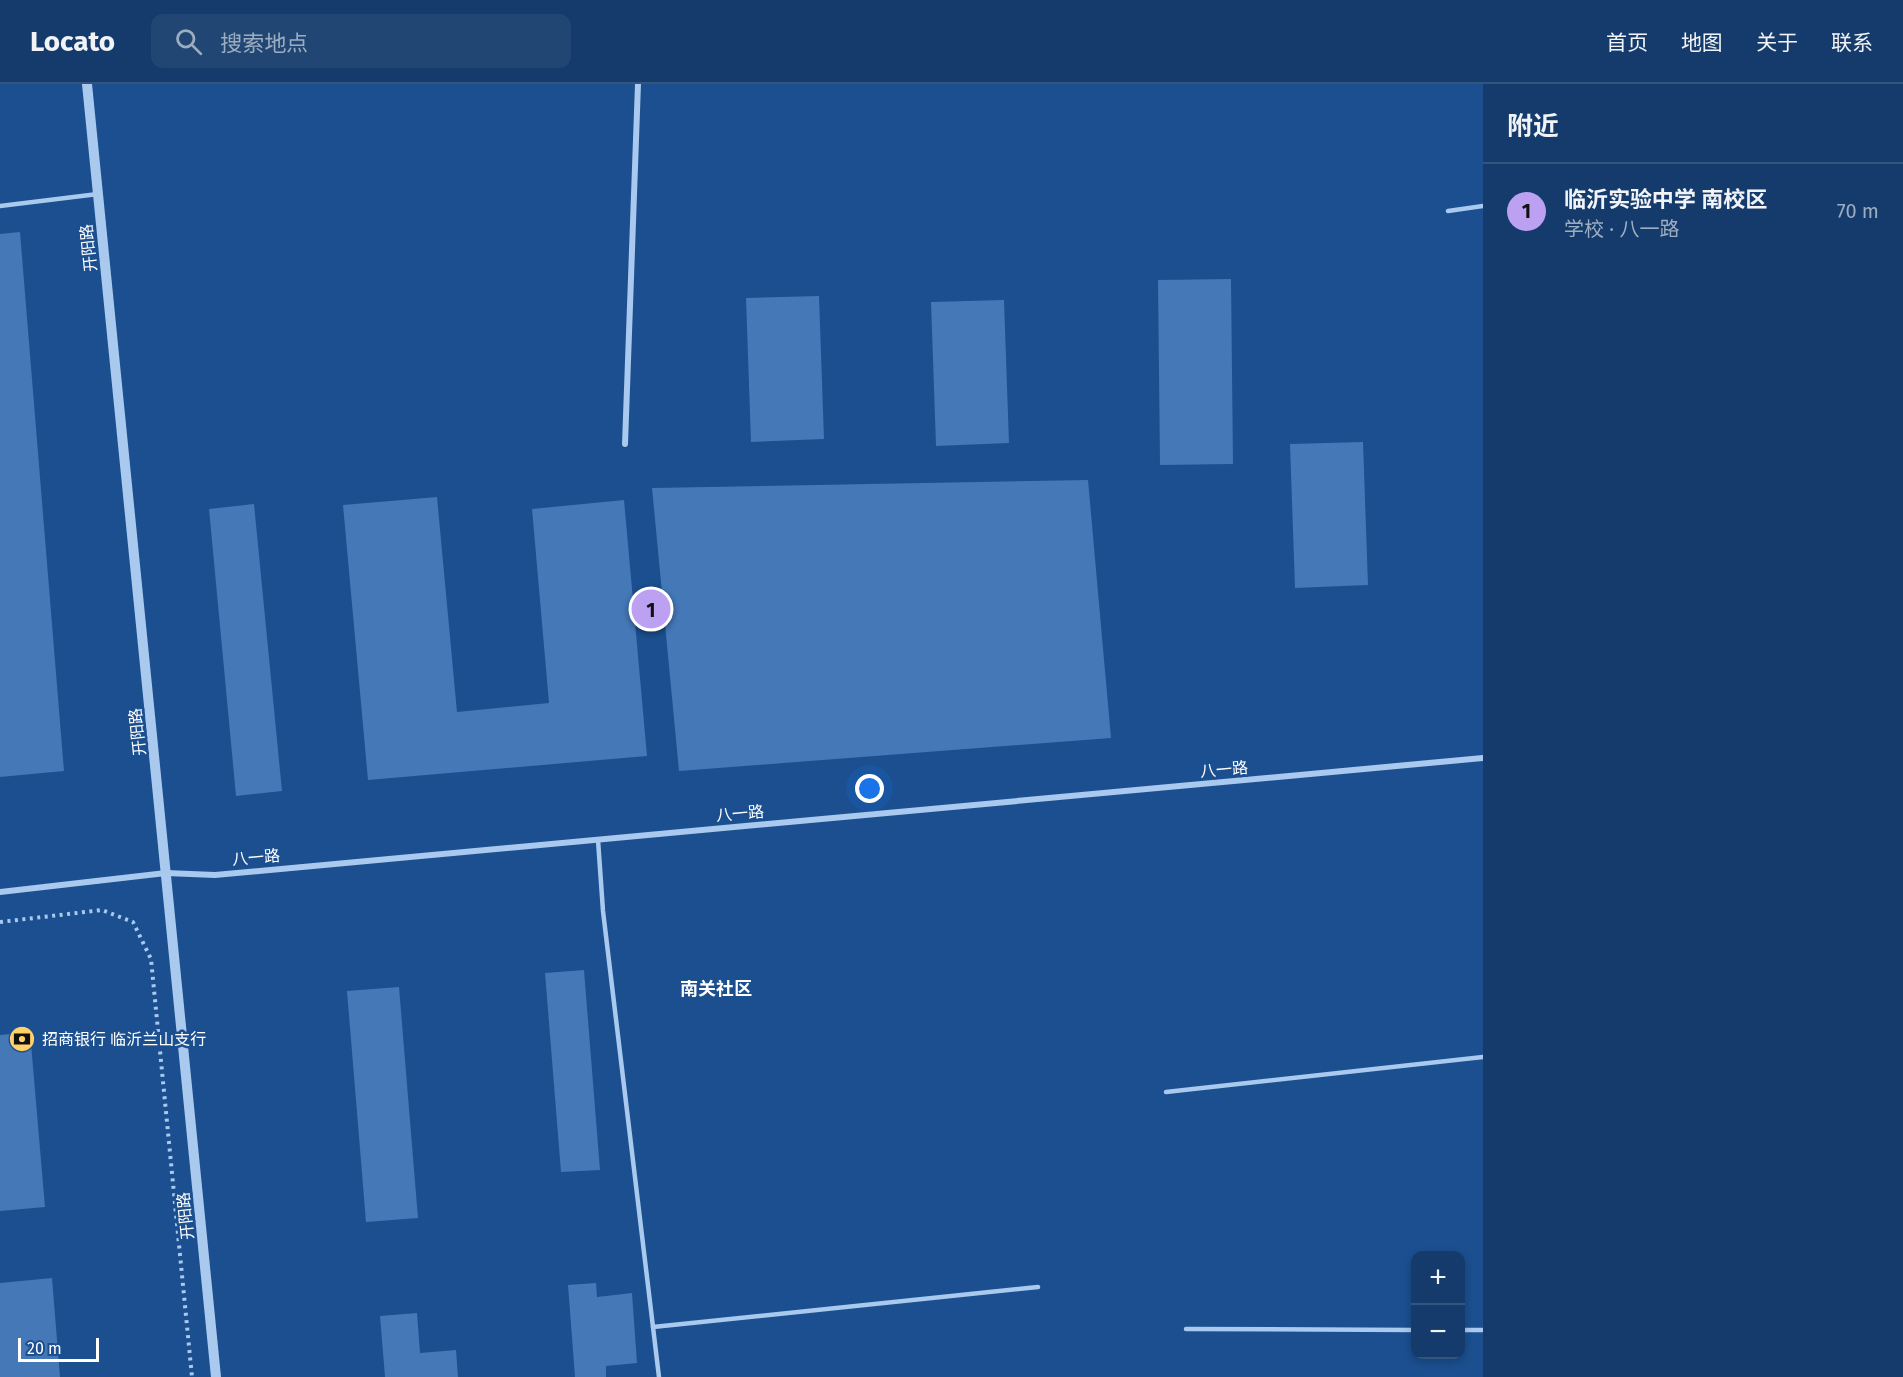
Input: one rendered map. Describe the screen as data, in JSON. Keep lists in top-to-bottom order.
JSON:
{
  "streets": {
    "street": ["开阳路", "八一路"]
  },
  "crossings": [
    ["开阳路", "八一路"]
  ],
  "districts": ["南关社区"],
  "places": {
    "bank": ["招商银行 临沂兰山支行"]
  },
  "scale_bar": "20 m",
  "page": {
    "header": "Locato",
    "search": "搜索地点",
    "nav": [
      "首页",
      "地图",
      "关于",
      "联系"
    ],
    "heading": "附近",
    "list": [
      {
        "mark": "1",
        "name": "临沂实验中学 南校区",
        "note": "学校 · 八一路",
        "value": "70 m"
      }
    ],
    "pins": "1",
    "map_buttons": ["+", "−"],
    "scale": "20 m"
  }
}
